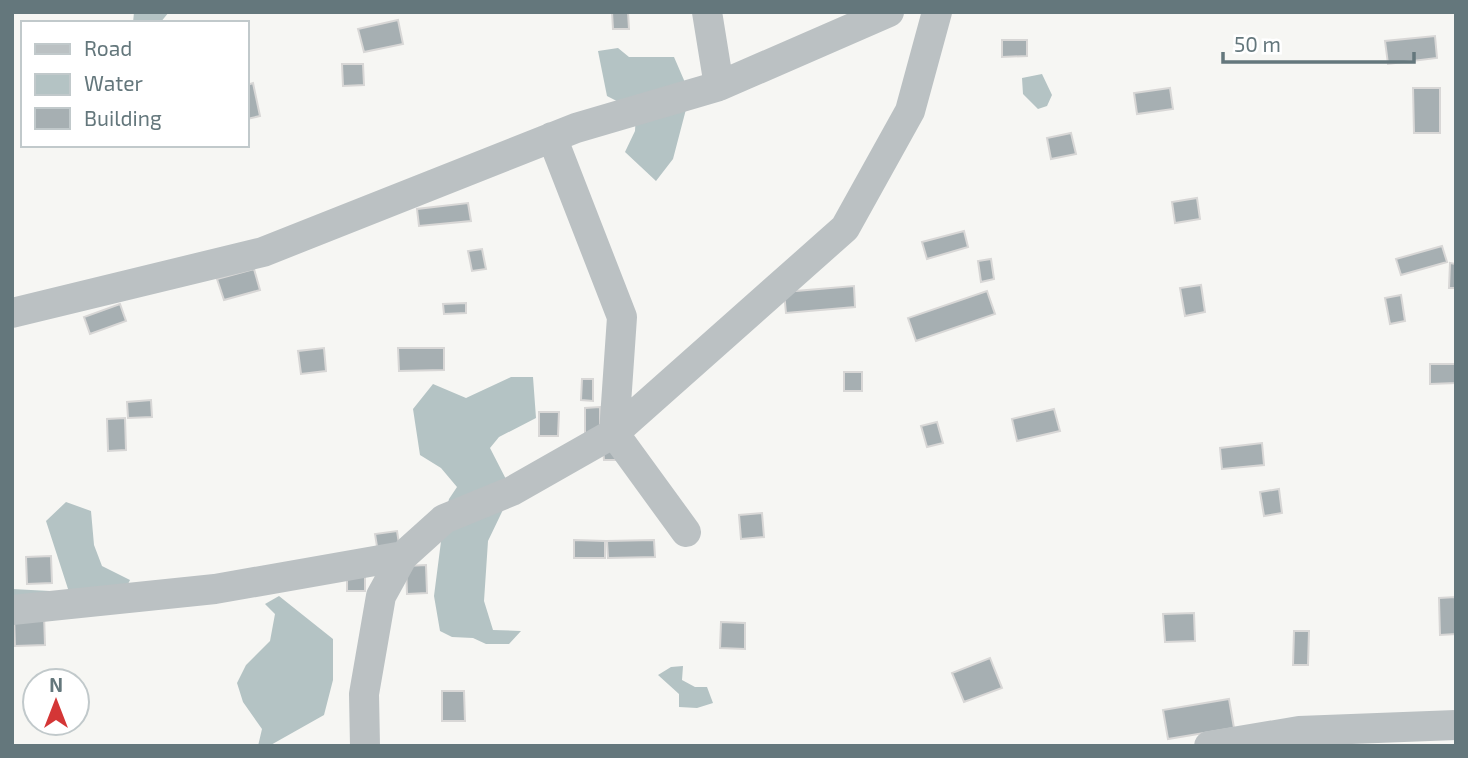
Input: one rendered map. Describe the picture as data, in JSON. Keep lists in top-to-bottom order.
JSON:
{
  "legend": ["Road", "Water", "Building"],
  "scale_bar": "50 m",
  "north": "top"
}
